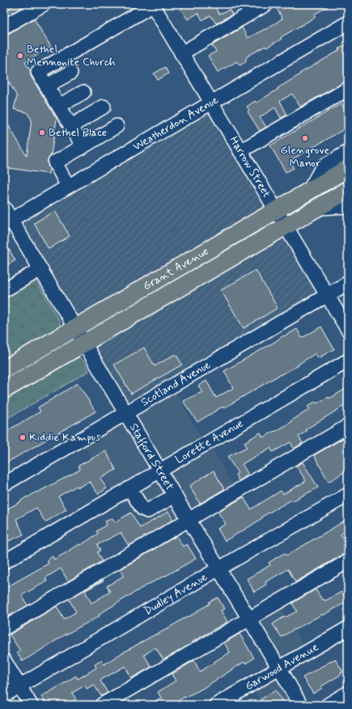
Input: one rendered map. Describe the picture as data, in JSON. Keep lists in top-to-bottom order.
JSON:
{
  "streets": {
    "main road": ["Grant Avenue"],
    "street": [
      "Weatherdon Avenue",
      "Harrow Street",
      "Scotland Avenue",
      "Lorette Avenue",
      "Stafford Street",
      "Dudley Avenue",
      "Garwood Avenue"
    ]
  },
  "crossings": [
    ["Weatherdon Avenue", "Harrow Street"],
    ["Weatherdon Avenue", "Stafford Street"],
    ["Harrow Street", "Grant Avenue"],
    ["Harrow Street", "Scotland Avenue"],
    ["Grant Avenue", "Stafford Street"],
    ["Scotland Avenue", "Stafford Street"],
    ["Lorette Avenue", "Stafford Street"],
    ["Stafford Street", "Dudley Avenue"],
    ["Stafford Street", "Garwood Avenue"]
  ],
  "places": [
    "Bethel Mennonite Church",
    "Bethel Place",
    "Glengrove Manor",
    "Kiddie Kampus"
  ]
}
